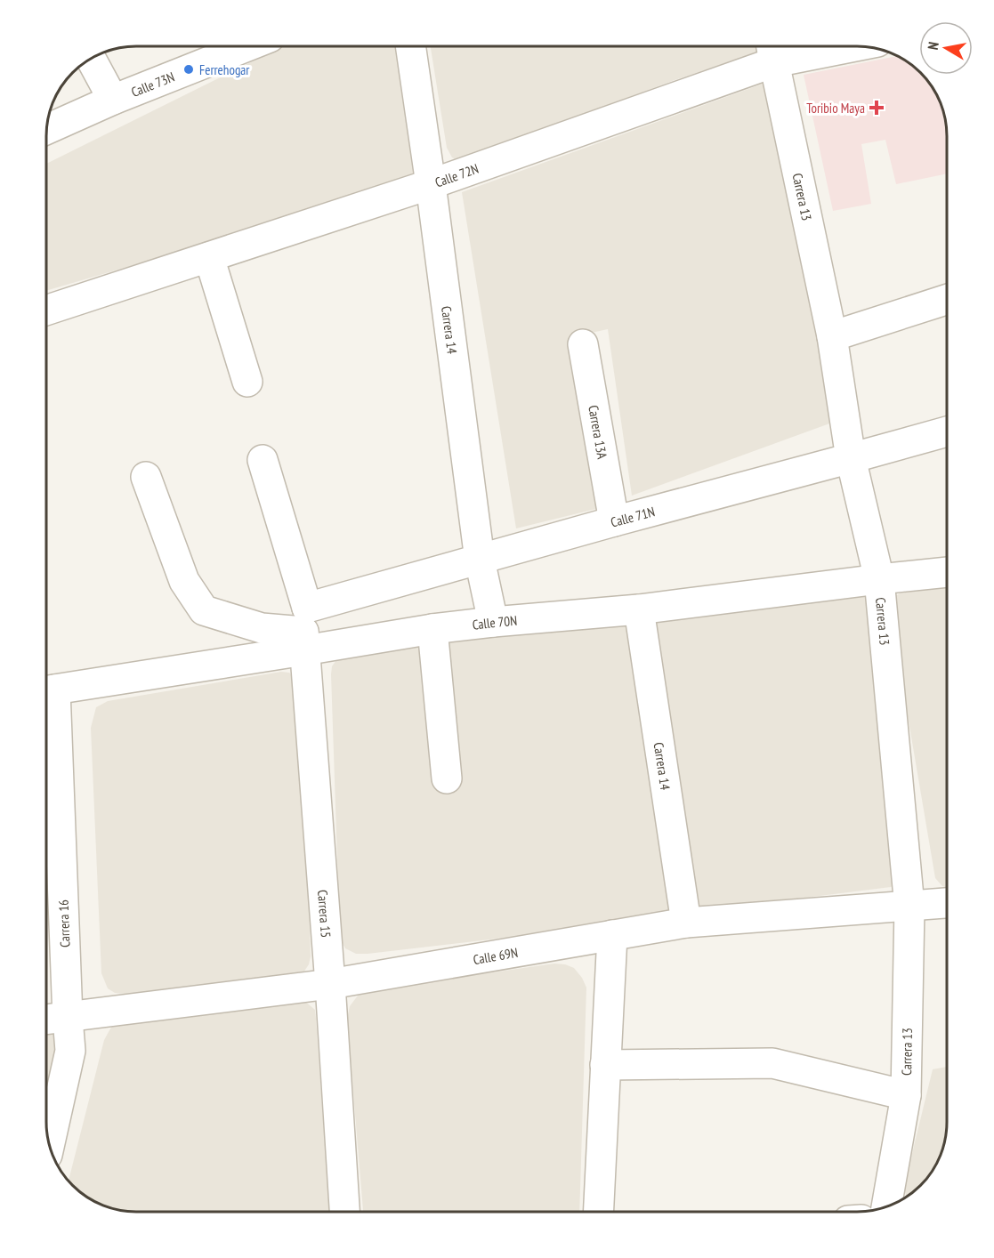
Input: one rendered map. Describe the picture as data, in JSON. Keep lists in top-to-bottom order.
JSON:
{
  "streets": {
    "street": [
      "Calle 73N",
      "Calle 72N",
      "Carrera 13",
      "Carrera 14",
      "Carrera 13A",
      "Calle 71N",
      "Calle 70N",
      "Carrera 15",
      "Carrera 16",
      "Calle 69N"
    ]
  },
  "crossings": [
    ["Calle 72N", "Carrera 13"],
    ["Calle 72N", "Carrera 14"],
    ["Carrera 13", "Calle 71N"],
    ["Carrera 13", "Calle 70N"],
    ["Carrera 13", "Calle 69N"],
    ["Carrera 14", "Calle 71N"],
    ["Carrera 14", "Calle 70N"],
    ["Carrera 14", "Calle 69N"],
    ["Carrera 13A", "Calle 71N"],
    ["Calle 71N", "Calle 70N"],
    ["Calle 71N", "Carrera 15"],
    ["Calle 70N", "Carrera 15"],
    ["Carrera 15", "Calle 69N"],
    ["Carrera 16", "Calle 69N"]
  ],
  "places": {
    "other": ["Ferrehogar"],
    "health": ["Toribio Maya"]
  },
  "north": "left"
}
